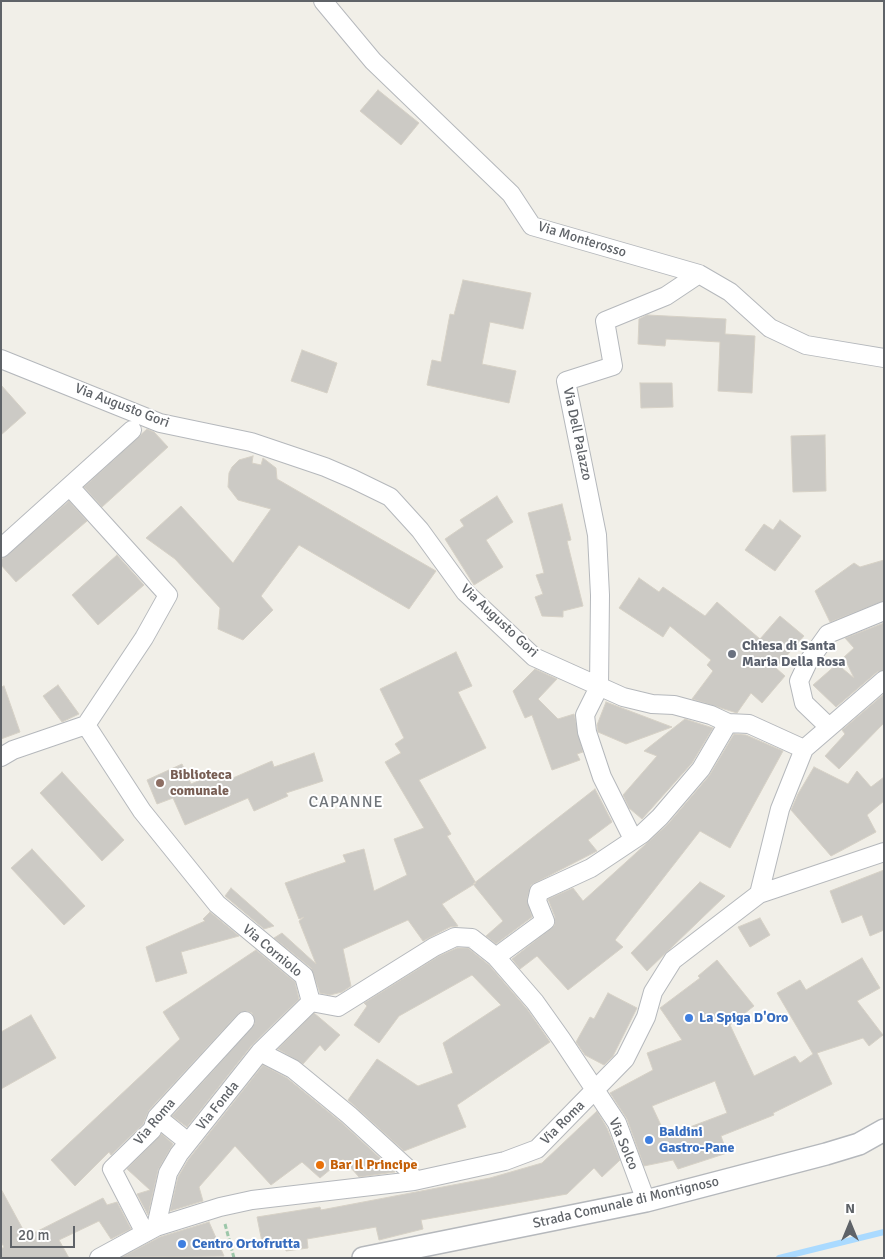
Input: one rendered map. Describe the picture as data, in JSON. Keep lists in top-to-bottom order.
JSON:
{
  "streets": {
    "street": [
      "Via Monterosso",
      "Via Augusto Gori",
      "Via Dell Palazzo",
      "Via Corniolo",
      "Via Fonda",
      "Via Roma",
      "Via Solco",
      "Strada Comunale di Montignoso"
    ]
  },
  "crossings": [
    ["Via Monterosso", "Via Dell Palazzo"],
    ["Via Augusto Gori", "Via Dell Palazzo"],
    ["Via Corniolo", "Via Fonda"],
    ["Via Fonda", "Via Roma"],
    ["Via Roma", "Via Solco"],
    ["Via Solco", "Strada Comunale di Montignoso"]
  ],
  "districts": ["CAPANNE"],
  "places": [
    "Chiesa di Santa Maria Della Rosa",
    "Biblioteca comunale",
    "La Spiga D'Oro",
    "Baldini Gastro-Pane",
    "Bar Il Principe",
    "Centro Ortofrutta"
  ],
  "scale_bar": "20 m",
  "north": "top"
}
